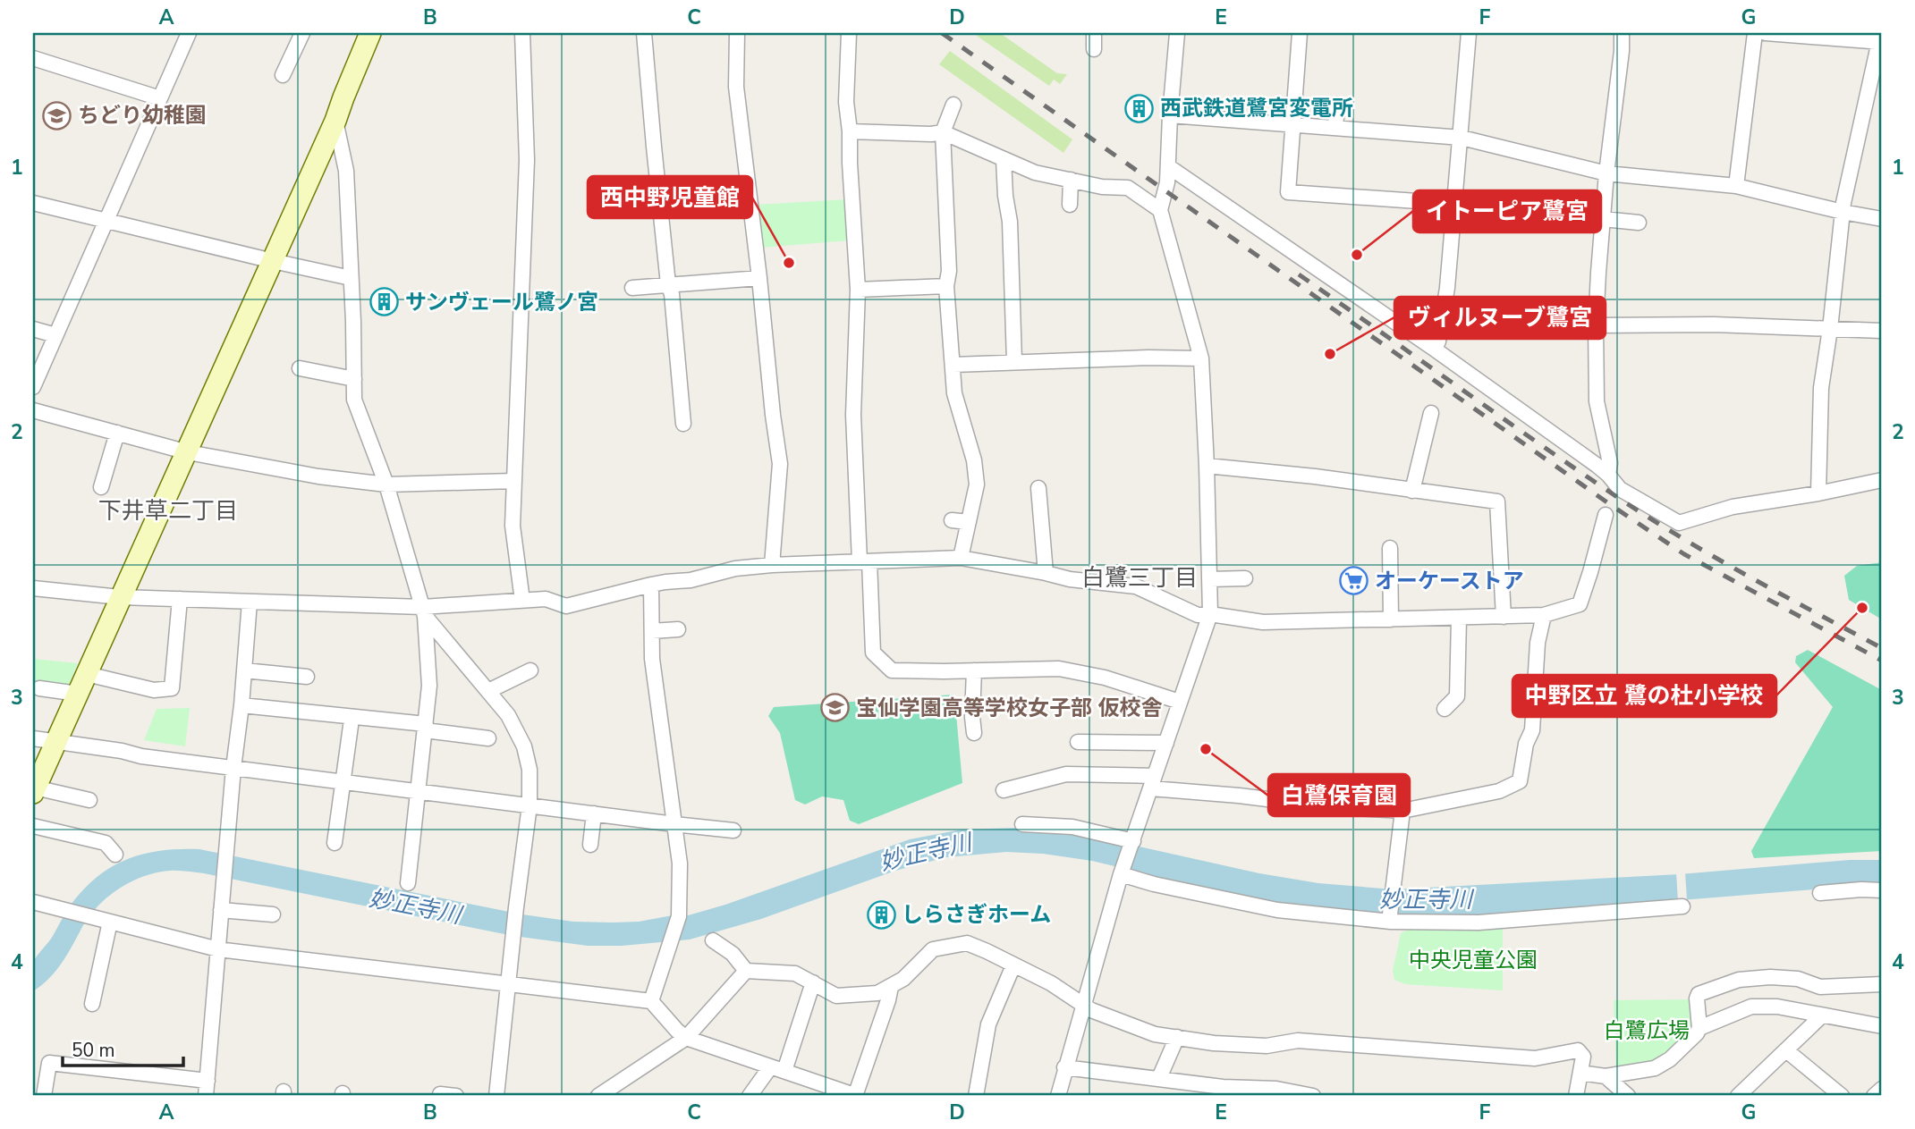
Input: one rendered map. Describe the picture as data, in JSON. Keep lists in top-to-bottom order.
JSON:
{
  "districts": ["下井草二丁目", "白鷺三丁目"],
  "water": ["妙正寺川"],
  "parks": ["中央児童公園", "白鷺広場"],
  "places": {
    "building": ["西武鉄道鷺宮変電所", "サンヴェール鷺ノ宮", "しらさぎホーム"],
    "school or university": ["ちどり幼稚園", "宝仙学園高等学校女子部 仮校舎"],
    "other": [
      "イトーピア鷺宮",
      "西中野児童館",
      "ヴィルヌーブ鷺宮",
      "中野区立 鷺の杜小学校",
      "白鷺保育園"
    ],
    "supermarket": ["オーケーストア"]
  },
  "scale_bar": "50 m",
  "grid": {
    "columns": [
      "A",
      "B",
      "C",
      "D",
      "E",
      "F",
      "G"
    ],
    "rows": [
      "1",
      "2",
      "3",
      "4"
    ]
  }
}
